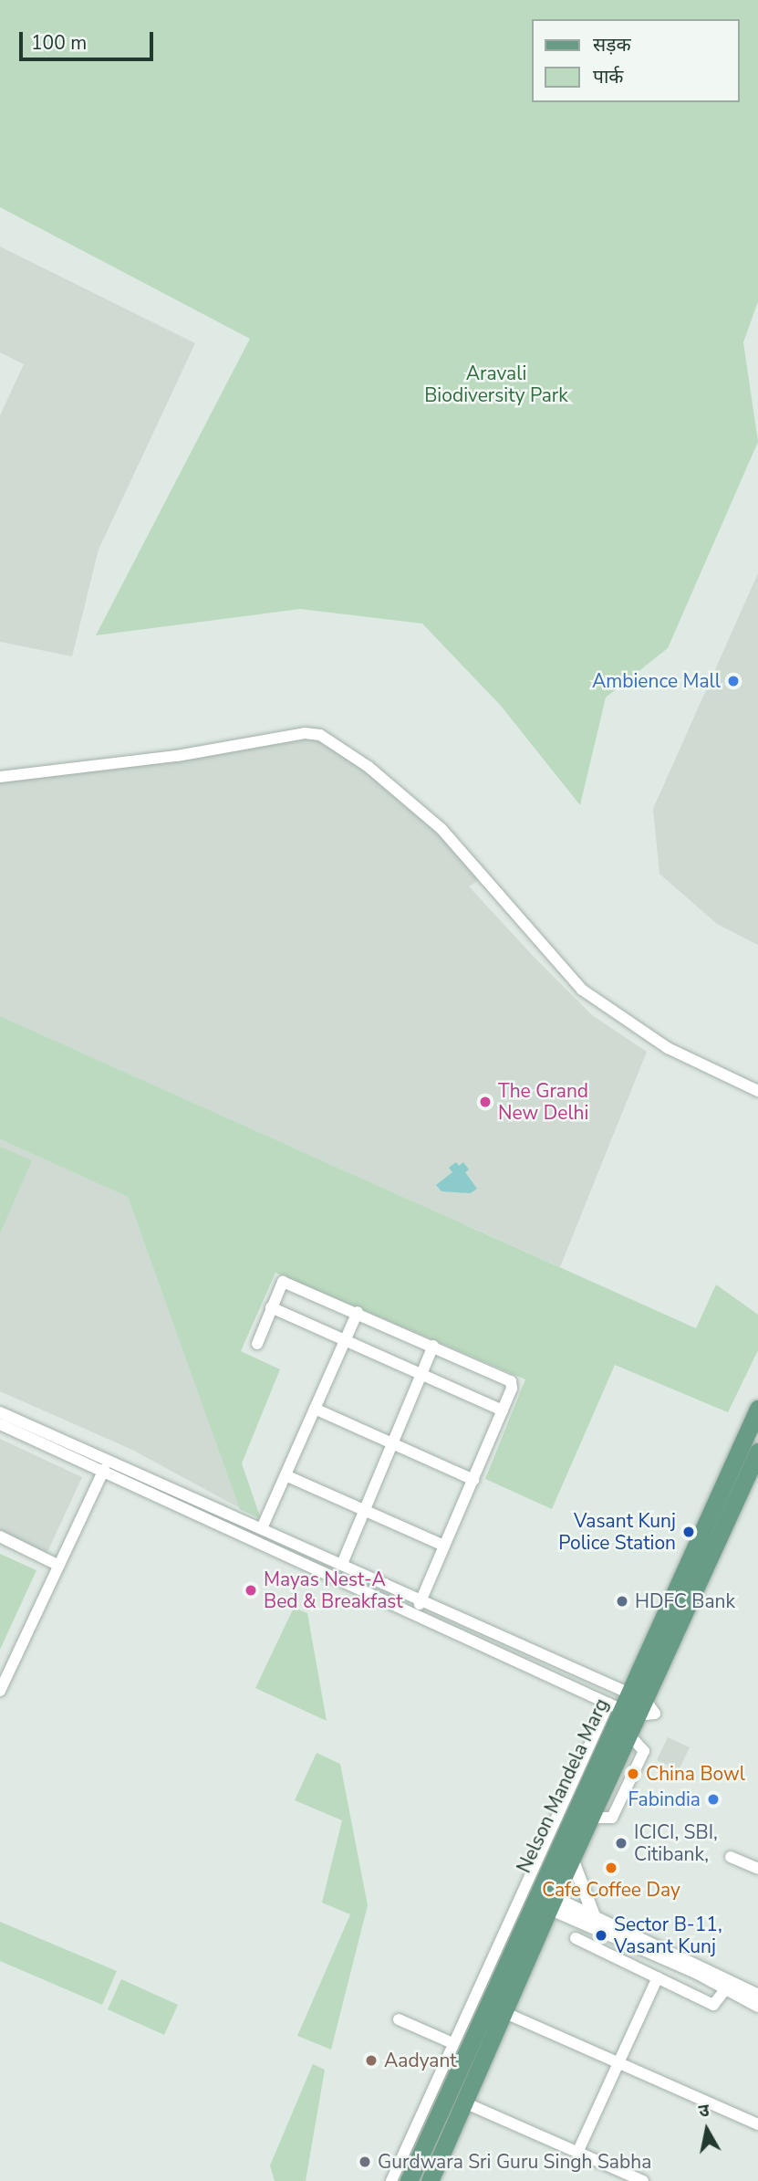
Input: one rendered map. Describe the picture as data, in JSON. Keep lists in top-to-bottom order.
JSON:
{
  "streets": {
    "main road": ["Nelson Mandela Marg"]
  },
  "parks": ["Aravali Biodiversity Park"],
  "places": [
    "Ambience Mall",
    "The Grand New Delhi",
    "Vasant Kunj Police Station",
    "Mayas Nest-A Bed & Breakfast",
    "HDFC Bank",
    "China Bowl",
    "Fabindia",
    "ICICI, SBI, Citibank,",
    "Cafe Coffee Day",
    "Sector B-11, Vasant Kunj",
    "Aadyant",
    "Gurdwara Sri Guru Singh Sabha"
  ],
  "legend": ["सड़क", "पार्क"],
  "scale_bar": "100 m",
  "north": "top"
}
